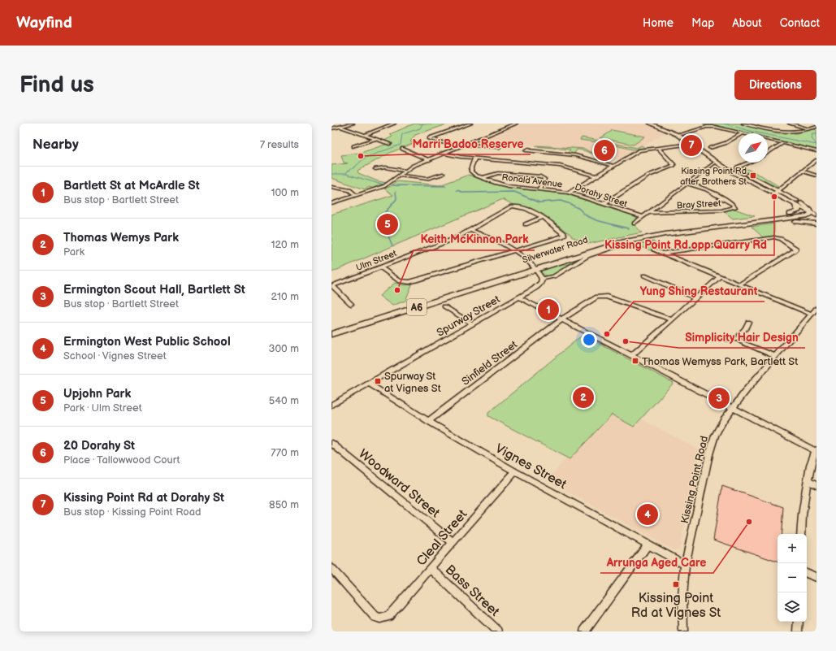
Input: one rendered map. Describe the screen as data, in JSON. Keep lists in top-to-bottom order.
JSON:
{
  "streets": {
    "highway": ["Silverwater Road", "A6"],
    "street": [
      "Ronald Avenue",
      "Dorahy Street",
      "Bray Street",
      "Ulm Street",
      "Spurway Street",
      "Sinfield Street",
      "Vignes Street",
      "Kissing Point Road",
      "Woodward Street",
      "Cleal Street",
      "Bass Street"
    ]
  },
  "crossings": [
    ["Ronald Avenue", "Dorahy Street"],
    ["Spurway Street", "Vignes Street"],
    ["Sinfield Street", "Vignes Street"],
    ["Vignes Street", "Kissing Point Road"],
    ["Vignes Street", "Cleal Street"],
    ["Woodward Street", "Cleal Street"],
    ["Cleal Street", "Bass Street"]
  ],
  "places": {
    "other": [
      "Marri Badoo Reserve",
      "Kissing Point Rd opp Quarry Rd",
      "Keith McKinnon Park",
      "Yung Shing Restaurant",
      "Simplicity Hair Design",
      "Arrunga Aged Care"
    ],
    "transit": [
      "Kissing Point Rd after Brothers St",
      "Thomas Wemyss Park, Bartlett St",
      "Spurway St at Vignes St",
      "Kissing Point Rd at Vignes St"
    ]
  },
  "north": "top right",
  "page": {
    "header": "Wayfind",
    "nav": [
      "Home",
      "Map",
      "About",
      "Contact"
    ],
    "buttons": "Directions",
    "title": "Find us",
    "heading": ["Nearby", "7 results"],
    "pins": [
      "7",
      "6",
      "5",
      "1",
      "2",
      "3",
      "4"
    ],
    "list": [
      {
        "mark": "1",
        "name": "Bartlett St at McArdle St",
        "note": "Bus stop · Bartlett Street",
        "value": "100 m"
      },
      {
        "mark": "2",
        "name": "Thomas Wemys Park",
        "note": "Park",
        "value": "120 m"
      },
      {
        "mark": "3",
        "name": "Ermington Scout Hall, Bartlett St",
        "note": "Bus stop · Bartlett Street",
        "value": "210 m"
      },
      {
        "mark": "4",
        "name": "Ermington West Public School",
        "note": "School · Vignes Street",
        "value": "300 m"
      },
      {
        "mark": "5",
        "name": "Upjohn Park",
        "note": "Park · Ulm Street",
        "value": "540 m"
      },
      {
        "mark": "6",
        "name": "20 Dorahy St",
        "note": "Place · Tallowwood Court",
        "value": "770 m"
      },
      {
        "mark": "7",
        "name": "Kissing Point Rd at Dorahy St",
        "note": "Bus stop · Kissing Point Road",
        "value": "850 m"
      }
    ],
    "map_buttons": ["+", "−"]
  }
}
